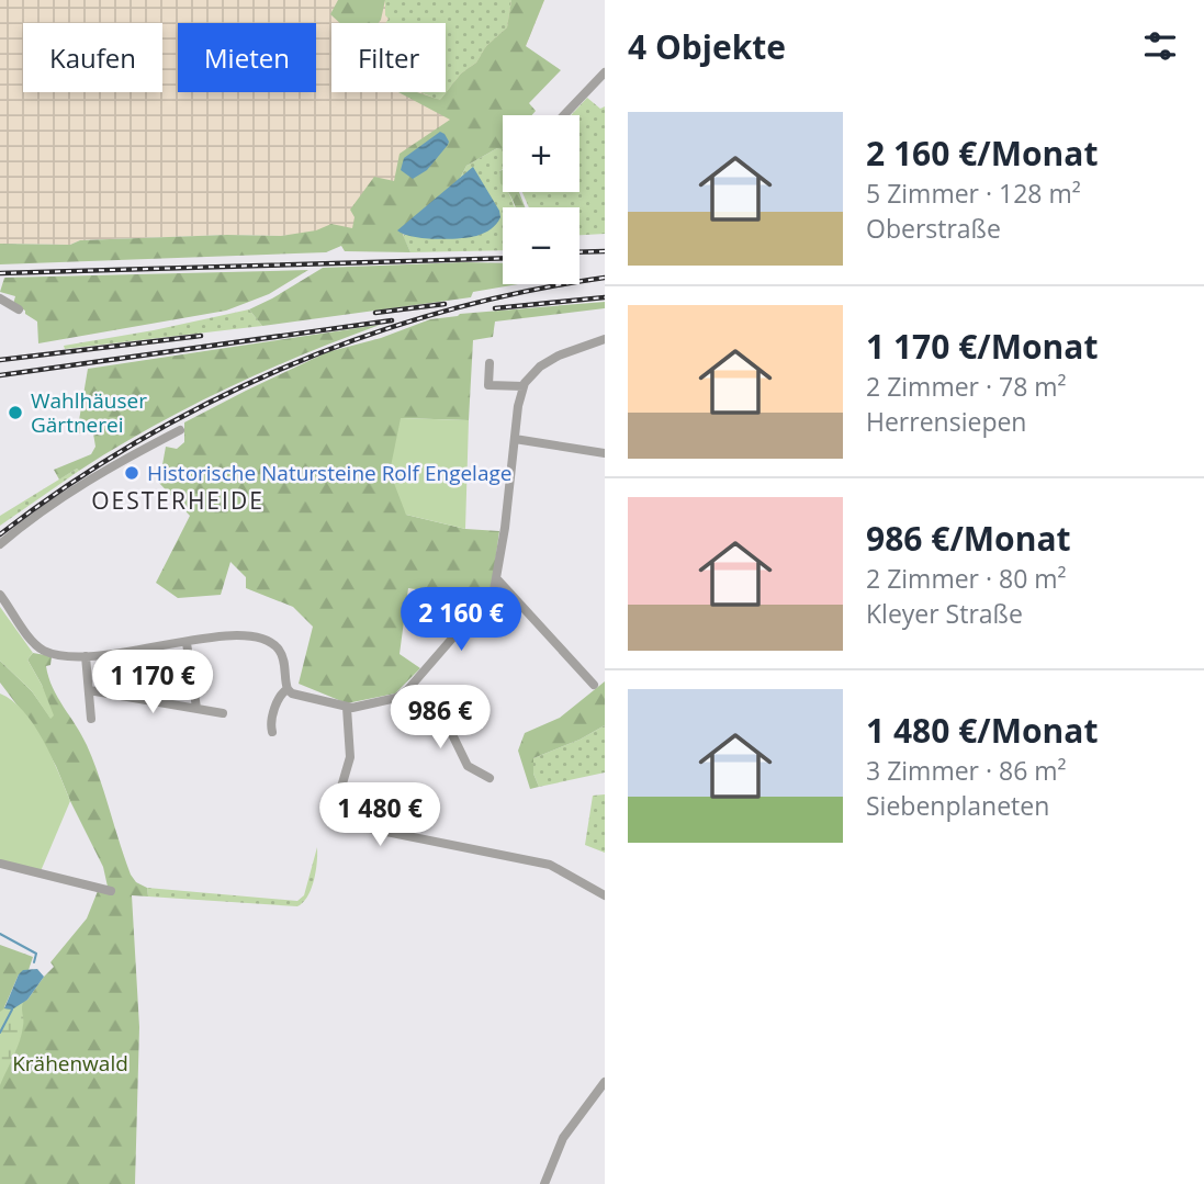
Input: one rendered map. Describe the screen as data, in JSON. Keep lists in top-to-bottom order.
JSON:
{
  "districts": ["OESTERHEIDE"],
  "parks": ["Krähenwald"],
  "places": ["Wahlhäuser Gärtnerei", "Historische Natursteine Rolf Engelage"],
  "page": {
    "heading": "4 Objekte",
    "chip": ["Kaufen", "Mieten", "Filter"],
    "list": [
      {
        "name": "2 160 €/Monat",
        "note": "5 Zimmer · 128 m² · Oberstraße"
      },
      {
        "name": "1 170 €/Monat",
        "note": "2 Zimmer · 78 m² · Herrensiepen"
      },
      {
        "name": "986 €/Monat",
        "note": "2 Zimmer · 80 m² · Kleyer Straße"
      },
      {
        "name": "1 480 €/Monat",
        "note": "3 Zimmer · 86 m² · Siebenplaneten"
      }
    ],
    "map_buttons": ["+", "−"],
    "price": [
      "2 160 €",
      "1 170 €",
      "986 €",
      "1 480 €"
    ]
  }
}
